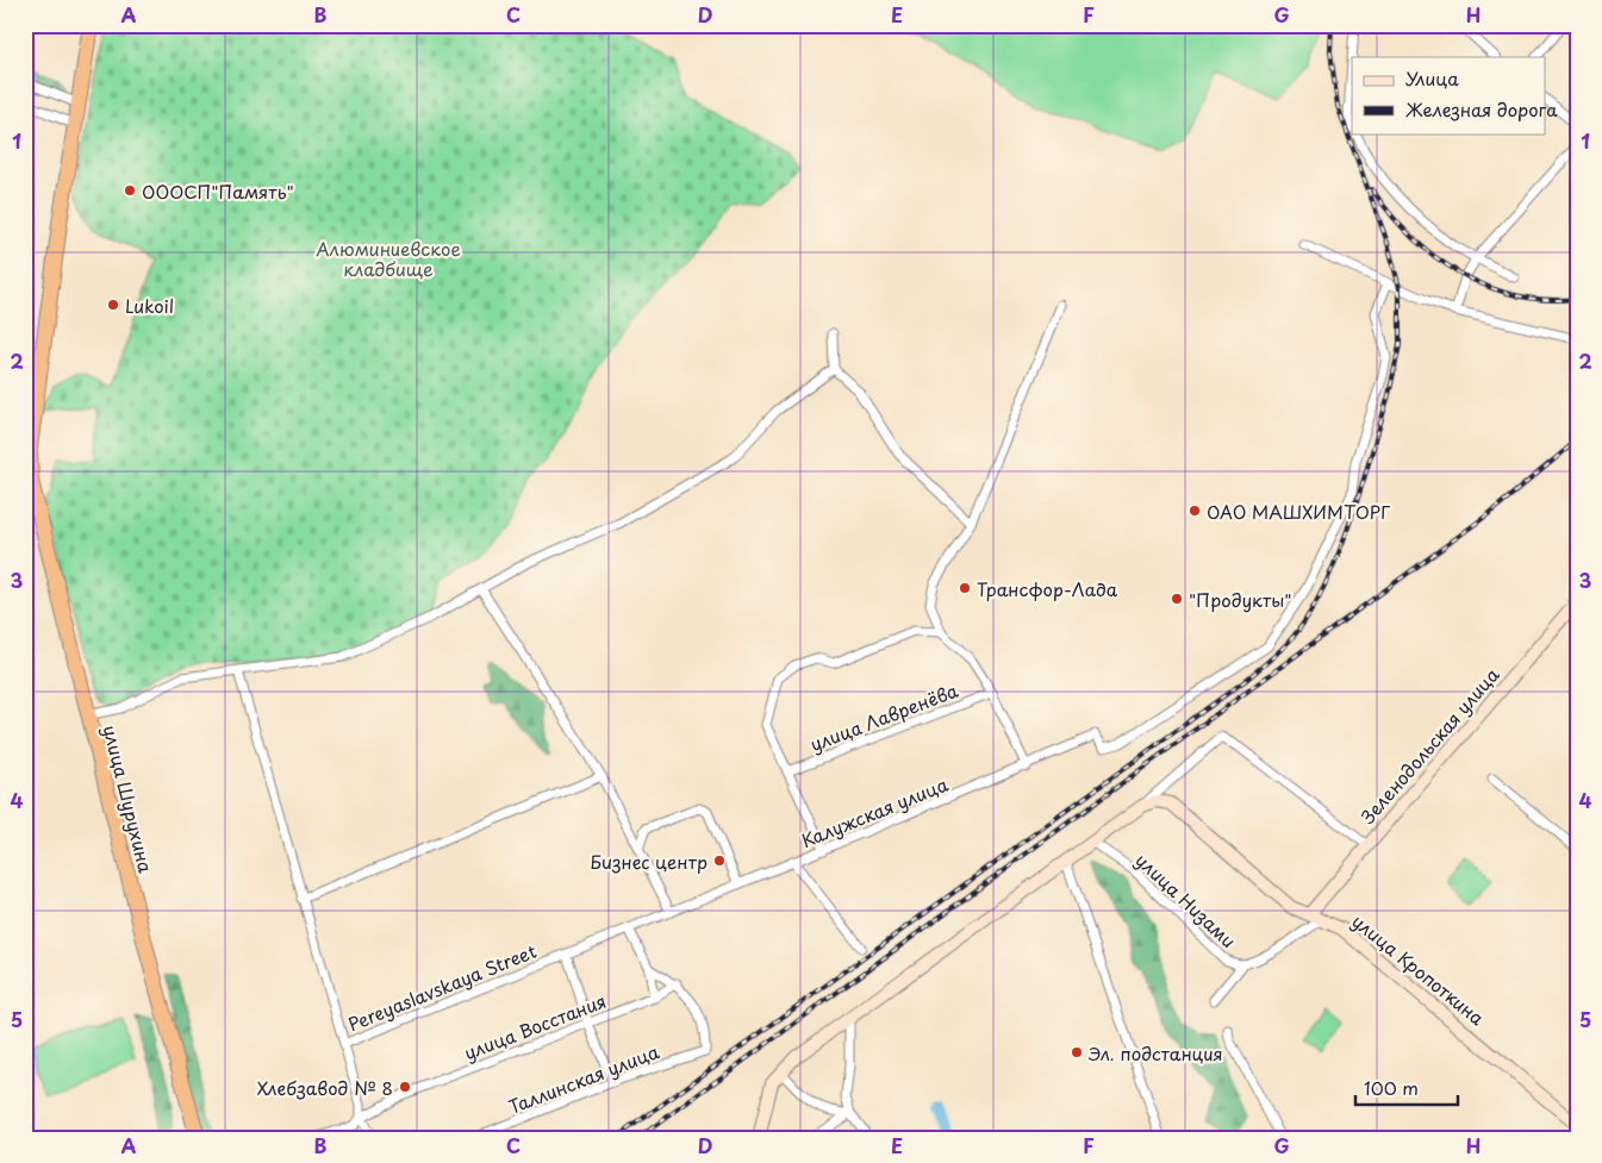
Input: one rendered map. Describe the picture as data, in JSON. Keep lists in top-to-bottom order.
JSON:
{
  "streets": {
    "highway": ["улица Шурухина"],
    "street": [
      "улица Лавренёва",
      "Зеленодольская улица",
      "Калужская улица",
      "улица Низами",
      "улица Кропоткина",
      "Pereyaslavskaya Street",
      "улица Восстания",
      "Таллинская улица"
    ]
  },
  "crossings": [
    ["Зеленодольская улица", "улица Кропоткина"],
    ["Калужская улица", "Pereyaslavskaya Street"],
    ["улица Низами", "улица Кропоткина"],
    ["Pereyaslavskaya Street", "улица Восстания"],
    ["улица Восстания", "Таллинская улица"]
  ],
  "parks": ["Алюминиевское кладбище"],
  "places": [
    "ОООСП\"Память\"",
    "Lukoil",
    "ОАО МАШХИМТОРГ",
    "Трансфор-Лада",
    "\"Продукты\"",
    "Бизнес центр",
    "Эл. подстанция",
    "Хлебзавод № 8"
  ],
  "legend": ["Улица", "Железная дорога"],
  "scale_bar": "100 m",
  "grid": {
    "columns": [
      "A",
      "B",
      "C",
      "D",
      "E",
      "F",
      "G",
      "H"
    ],
    "rows": [
      "1",
      "2",
      "3",
      "4",
      "5"
    ]
  }
}
